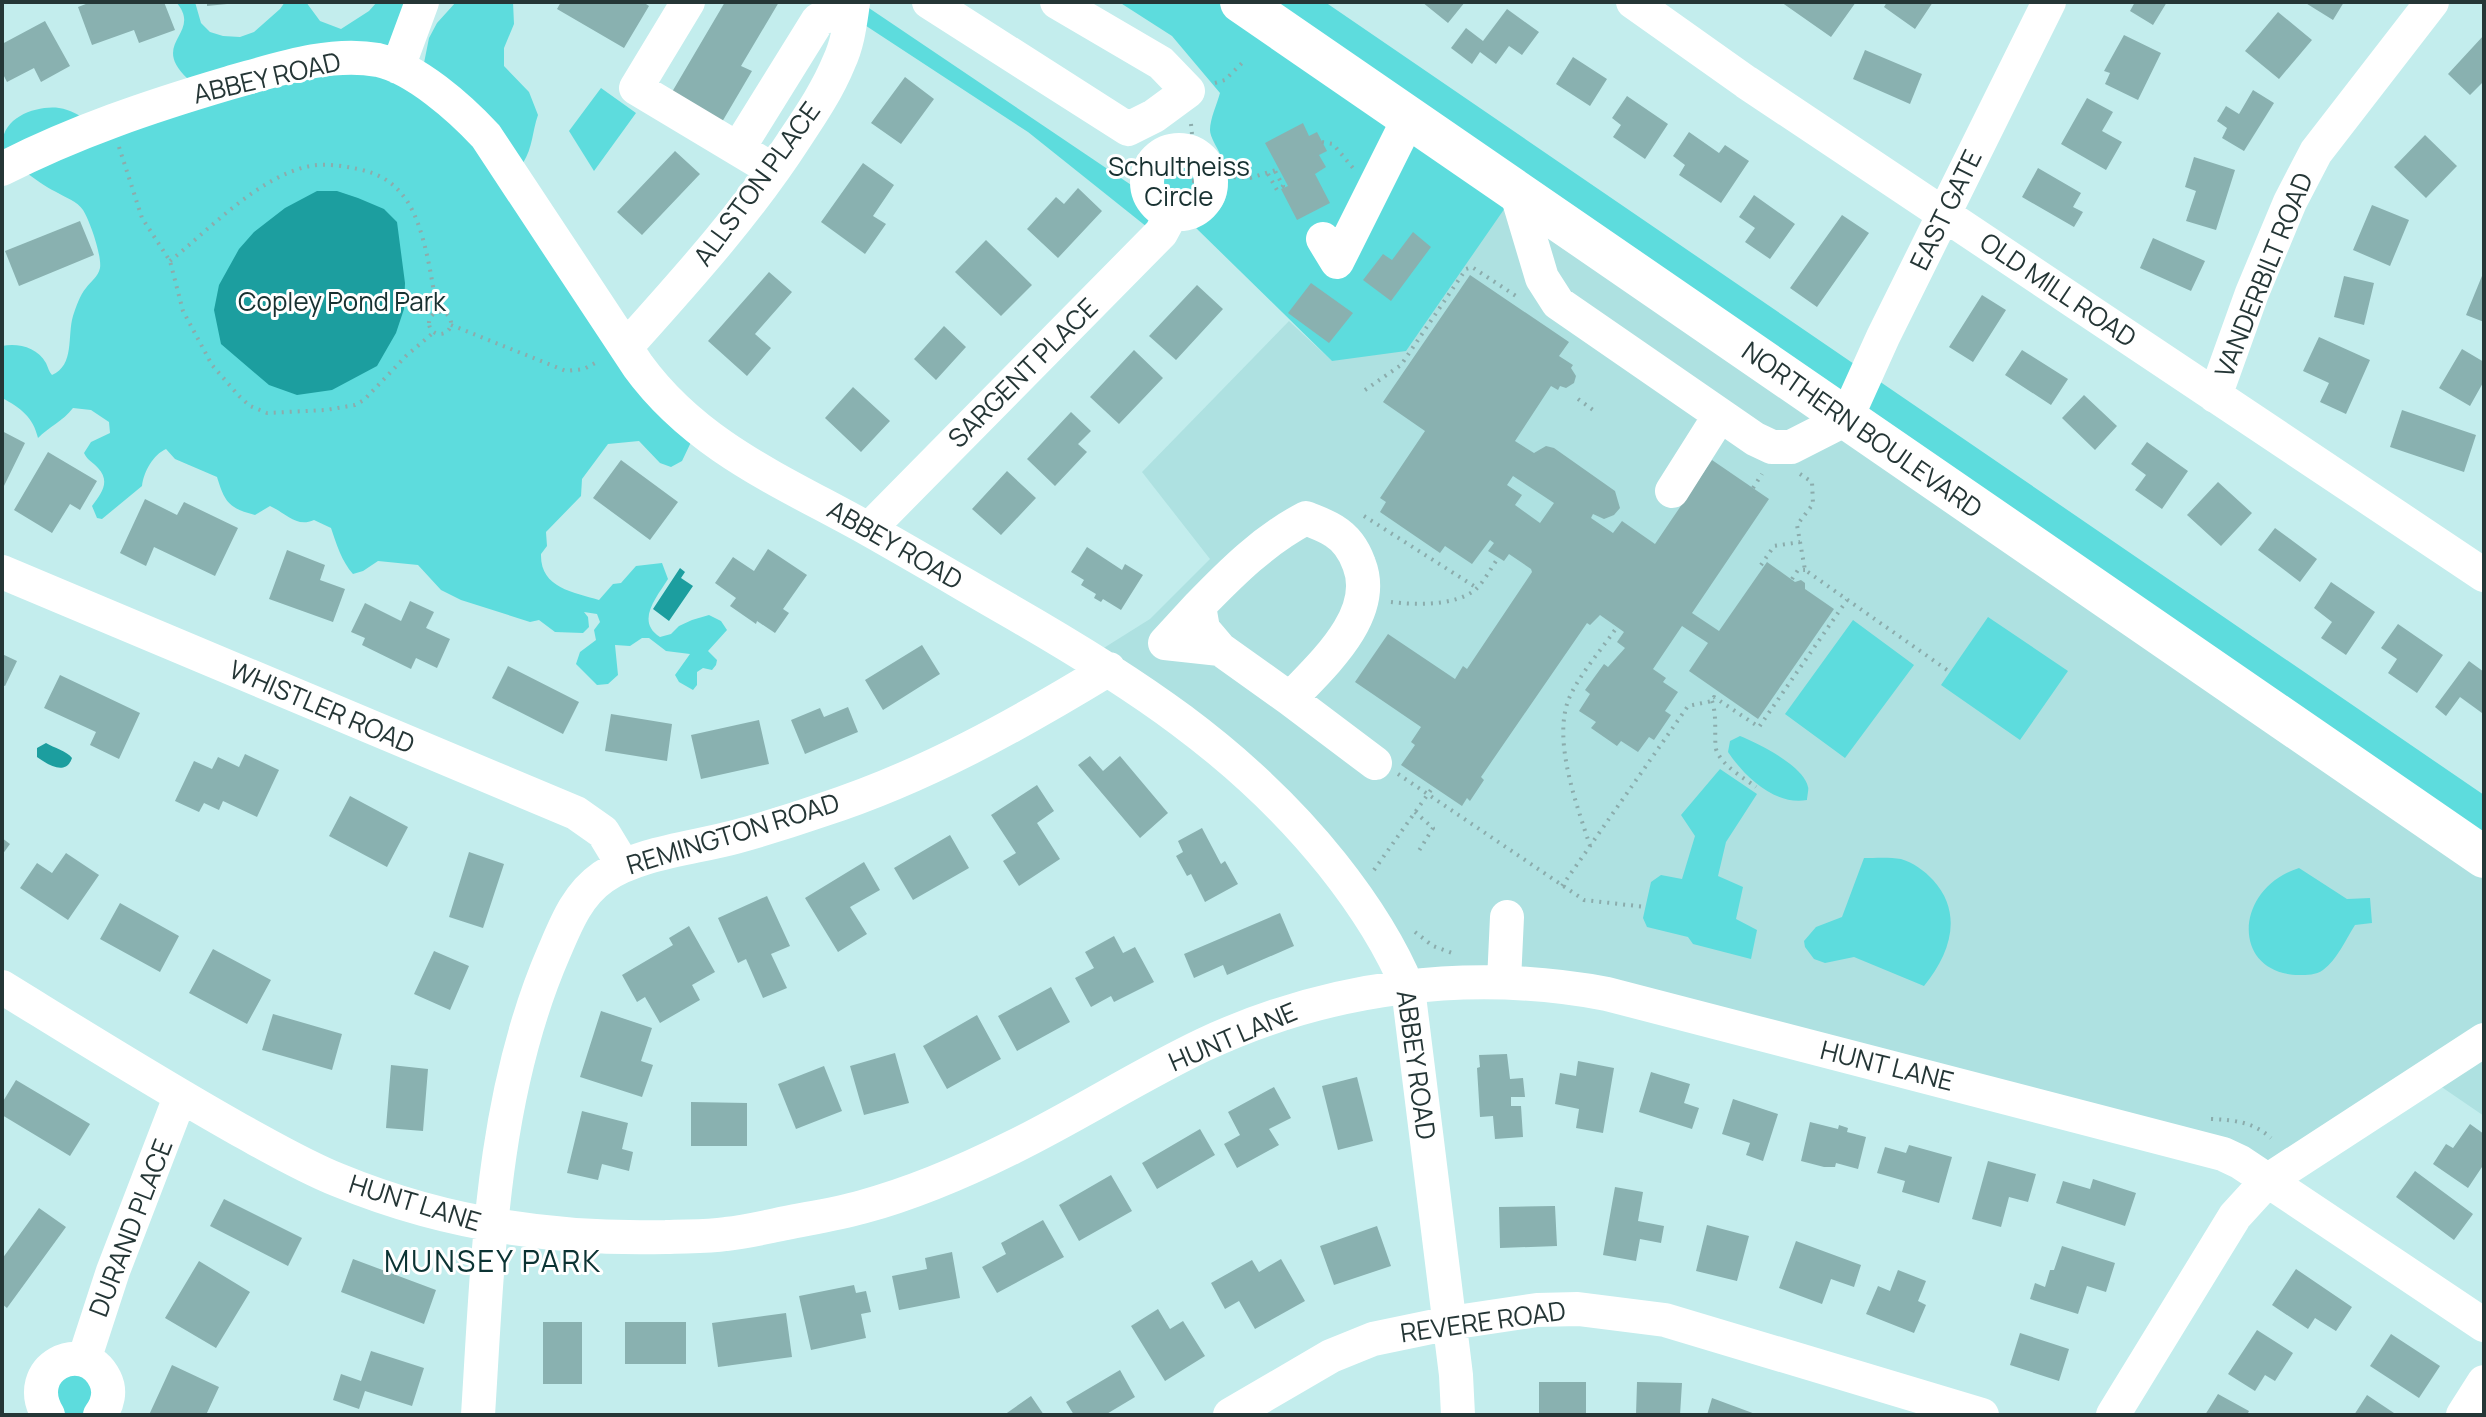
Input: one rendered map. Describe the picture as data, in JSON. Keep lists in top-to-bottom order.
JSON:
{
  "streets": {
    "main road": ["NORTHERN BOULEVARD"],
    "street": [
      "ABBEY ROAD",
      "ALLSTON PLACE",
      "EAST GATE",
      "VANDERBILT ROAD",
      "OLD MILL ROAD",
      "SARGENT PLACE",
      "WHISTLER ROAD",
      "REMINGTON ROAD",
      "HUNT LANE",
      "DURAND PLACE",
      "REVERE ROAD"
    ]
  },
  "crossings": [
    ["ABBEY ROAD", "ALLSTON PLACE"],
    ["ABBEY ROAD", "SARGENT PLACE"],
    ["ABBEY ROAD", "REMINGTON ROAD"],
    ["ABBEY ROAD", "HUNT LANE"],
    ["ABBEY ROAD", "REVERE ROAD"],
    ["EAST GATE", "OLD MILL ROAD"],
    ["EAST GATE", "NORTHERN BOULEVARD"],
    ["VANDERBILT ROAD", "OLD MILL ROAD"],
    ["WHISTLER ROAD", "REMINGTON ROAD"],
    ["REMINGTON ROAD", "HUNT LANE"],
    ["HUNT LANE", "DURAND PLACE"]
  ],
  "districts": ["MUNSEY PARK"],
  "parks": ["Schultheiss Circle", "Copley Pond Park"]
}
